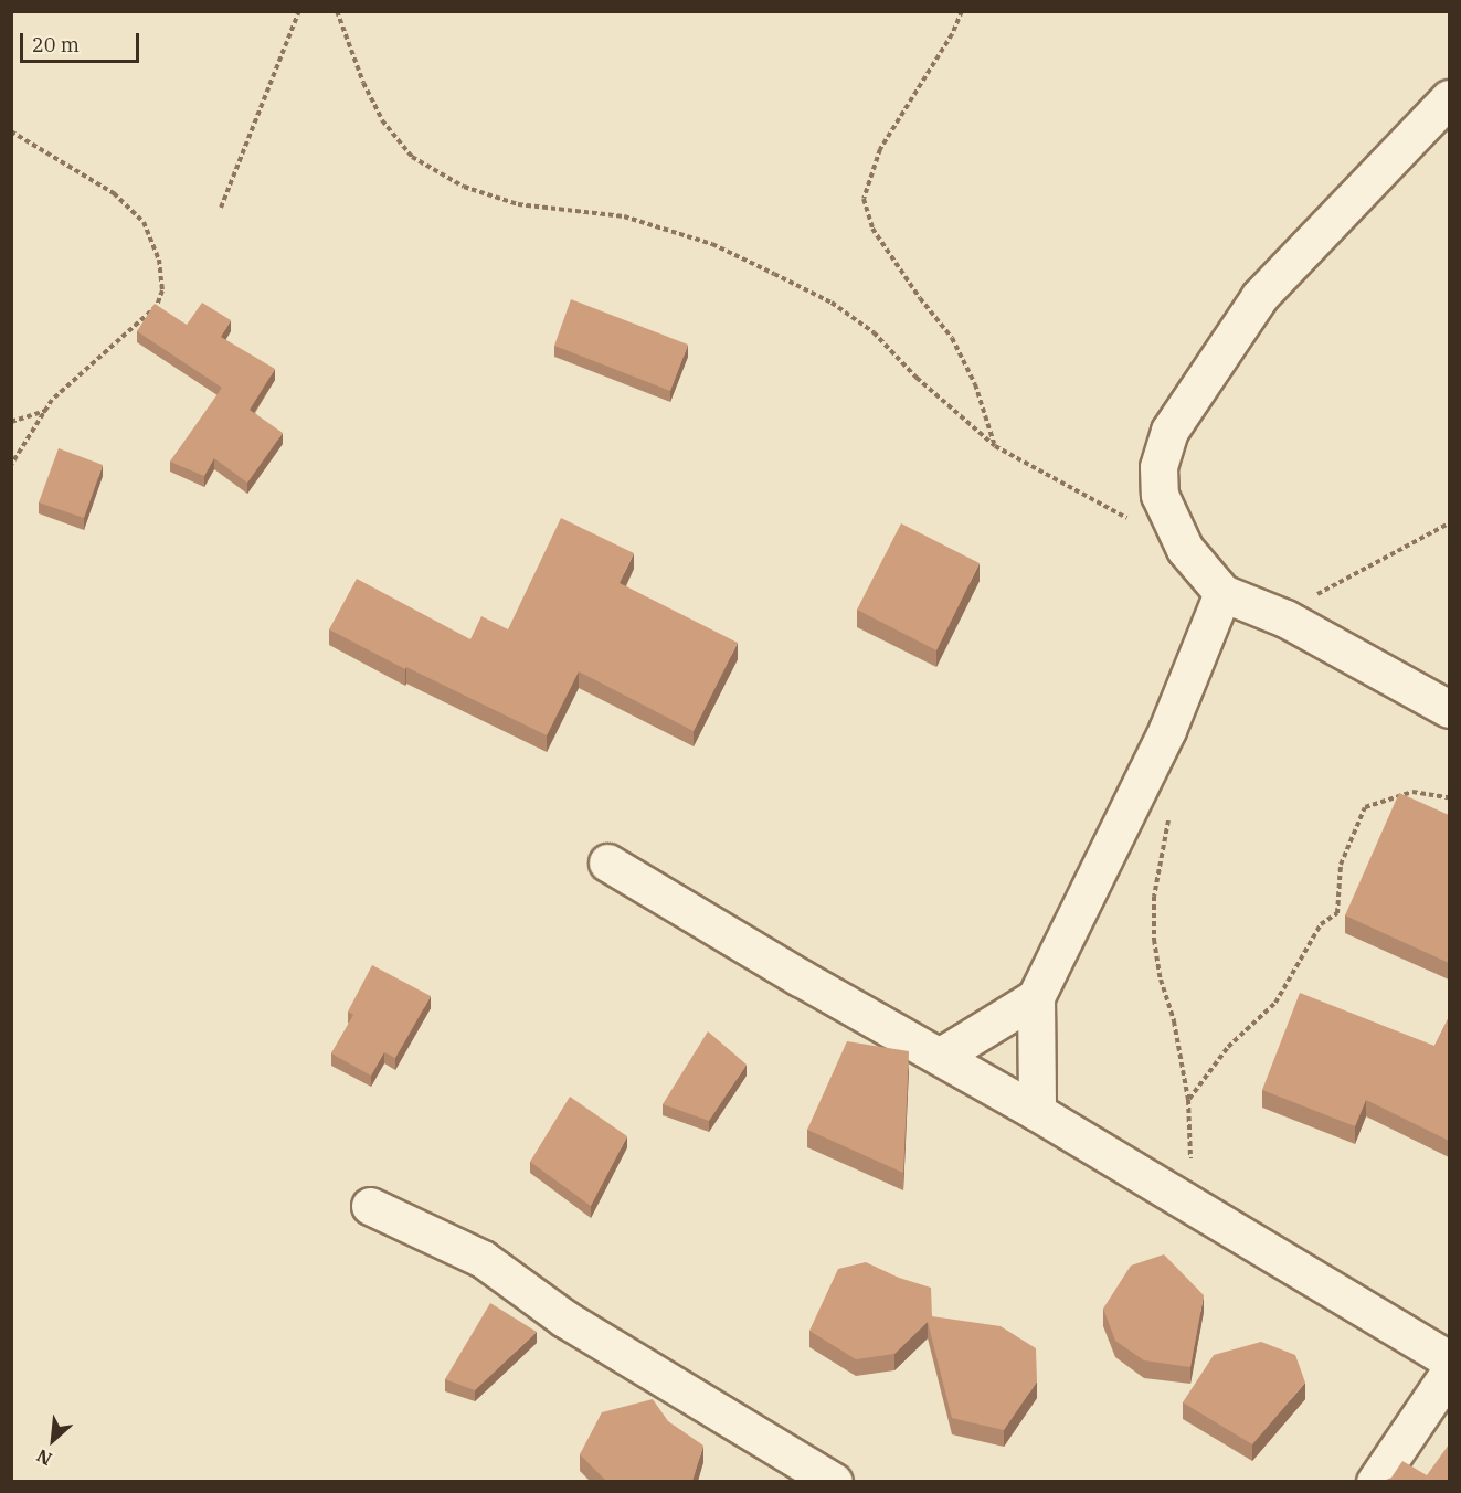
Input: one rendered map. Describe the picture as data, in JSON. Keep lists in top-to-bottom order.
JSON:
{
  "scale_bar": "20 m",
  "north": "bottom left"
}
